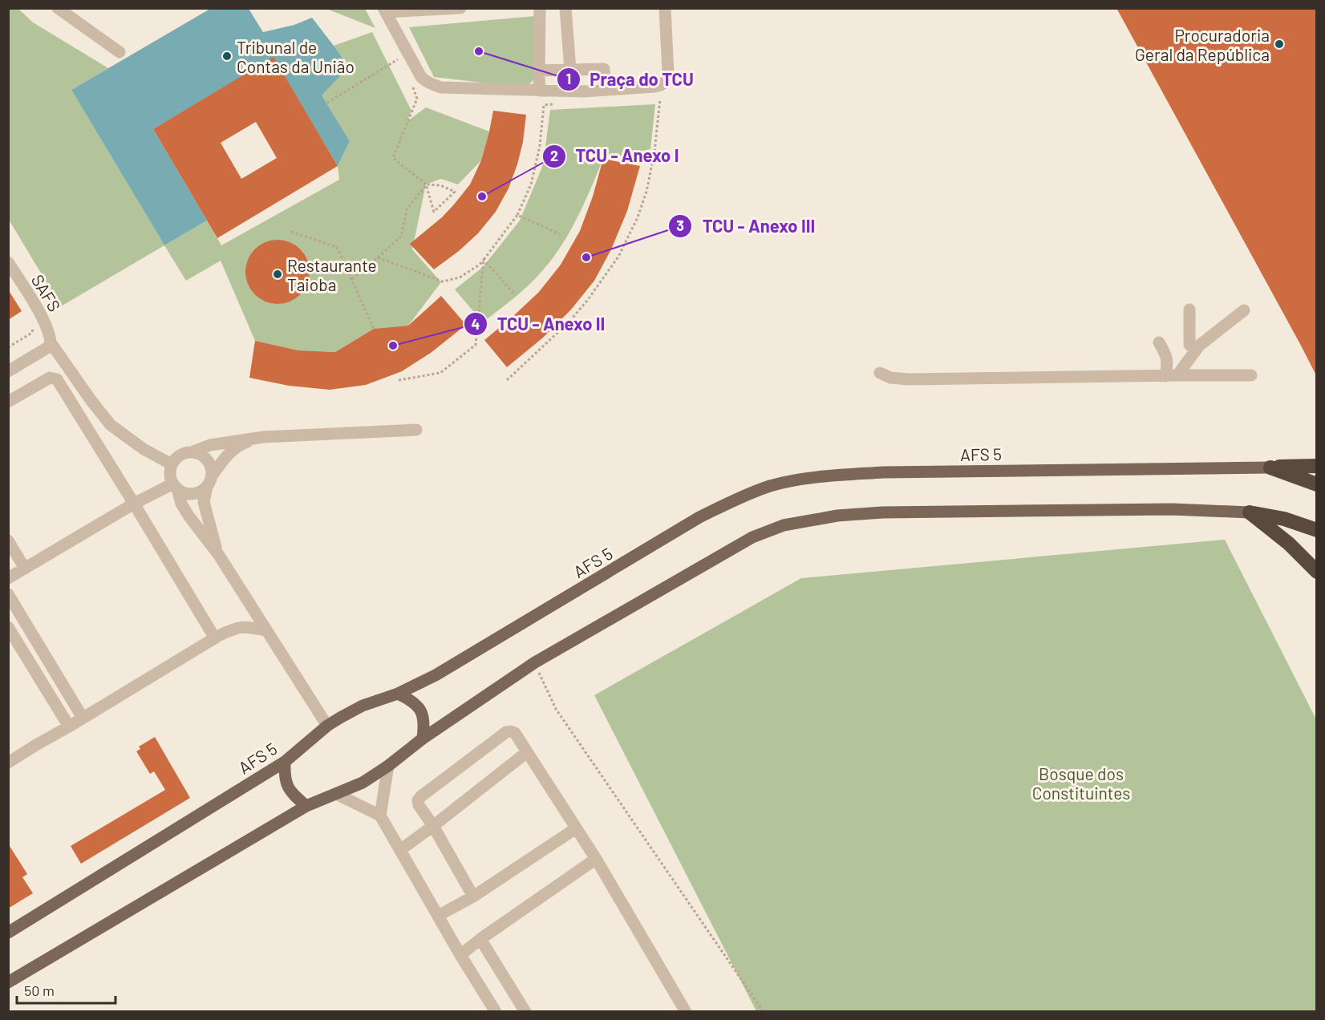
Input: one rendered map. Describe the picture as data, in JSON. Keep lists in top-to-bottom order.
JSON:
{
  "streets": {
    "main road": ["AFS 5"],
    "lane": ["SAFS"]
  },
  "parks": ["Bosque dos Constituintes"],
  "places": [
    "Procuradoria Geral da República",
    "Praça do TCU",
    "Tribunal de Contas da União",
    "TCU - Anexo I",
    "TCU - Anexo III",
    "Restaurante Taioba",
    "TCU - Anexo II"
  ],
  "scale_bar": "50 m"
}
